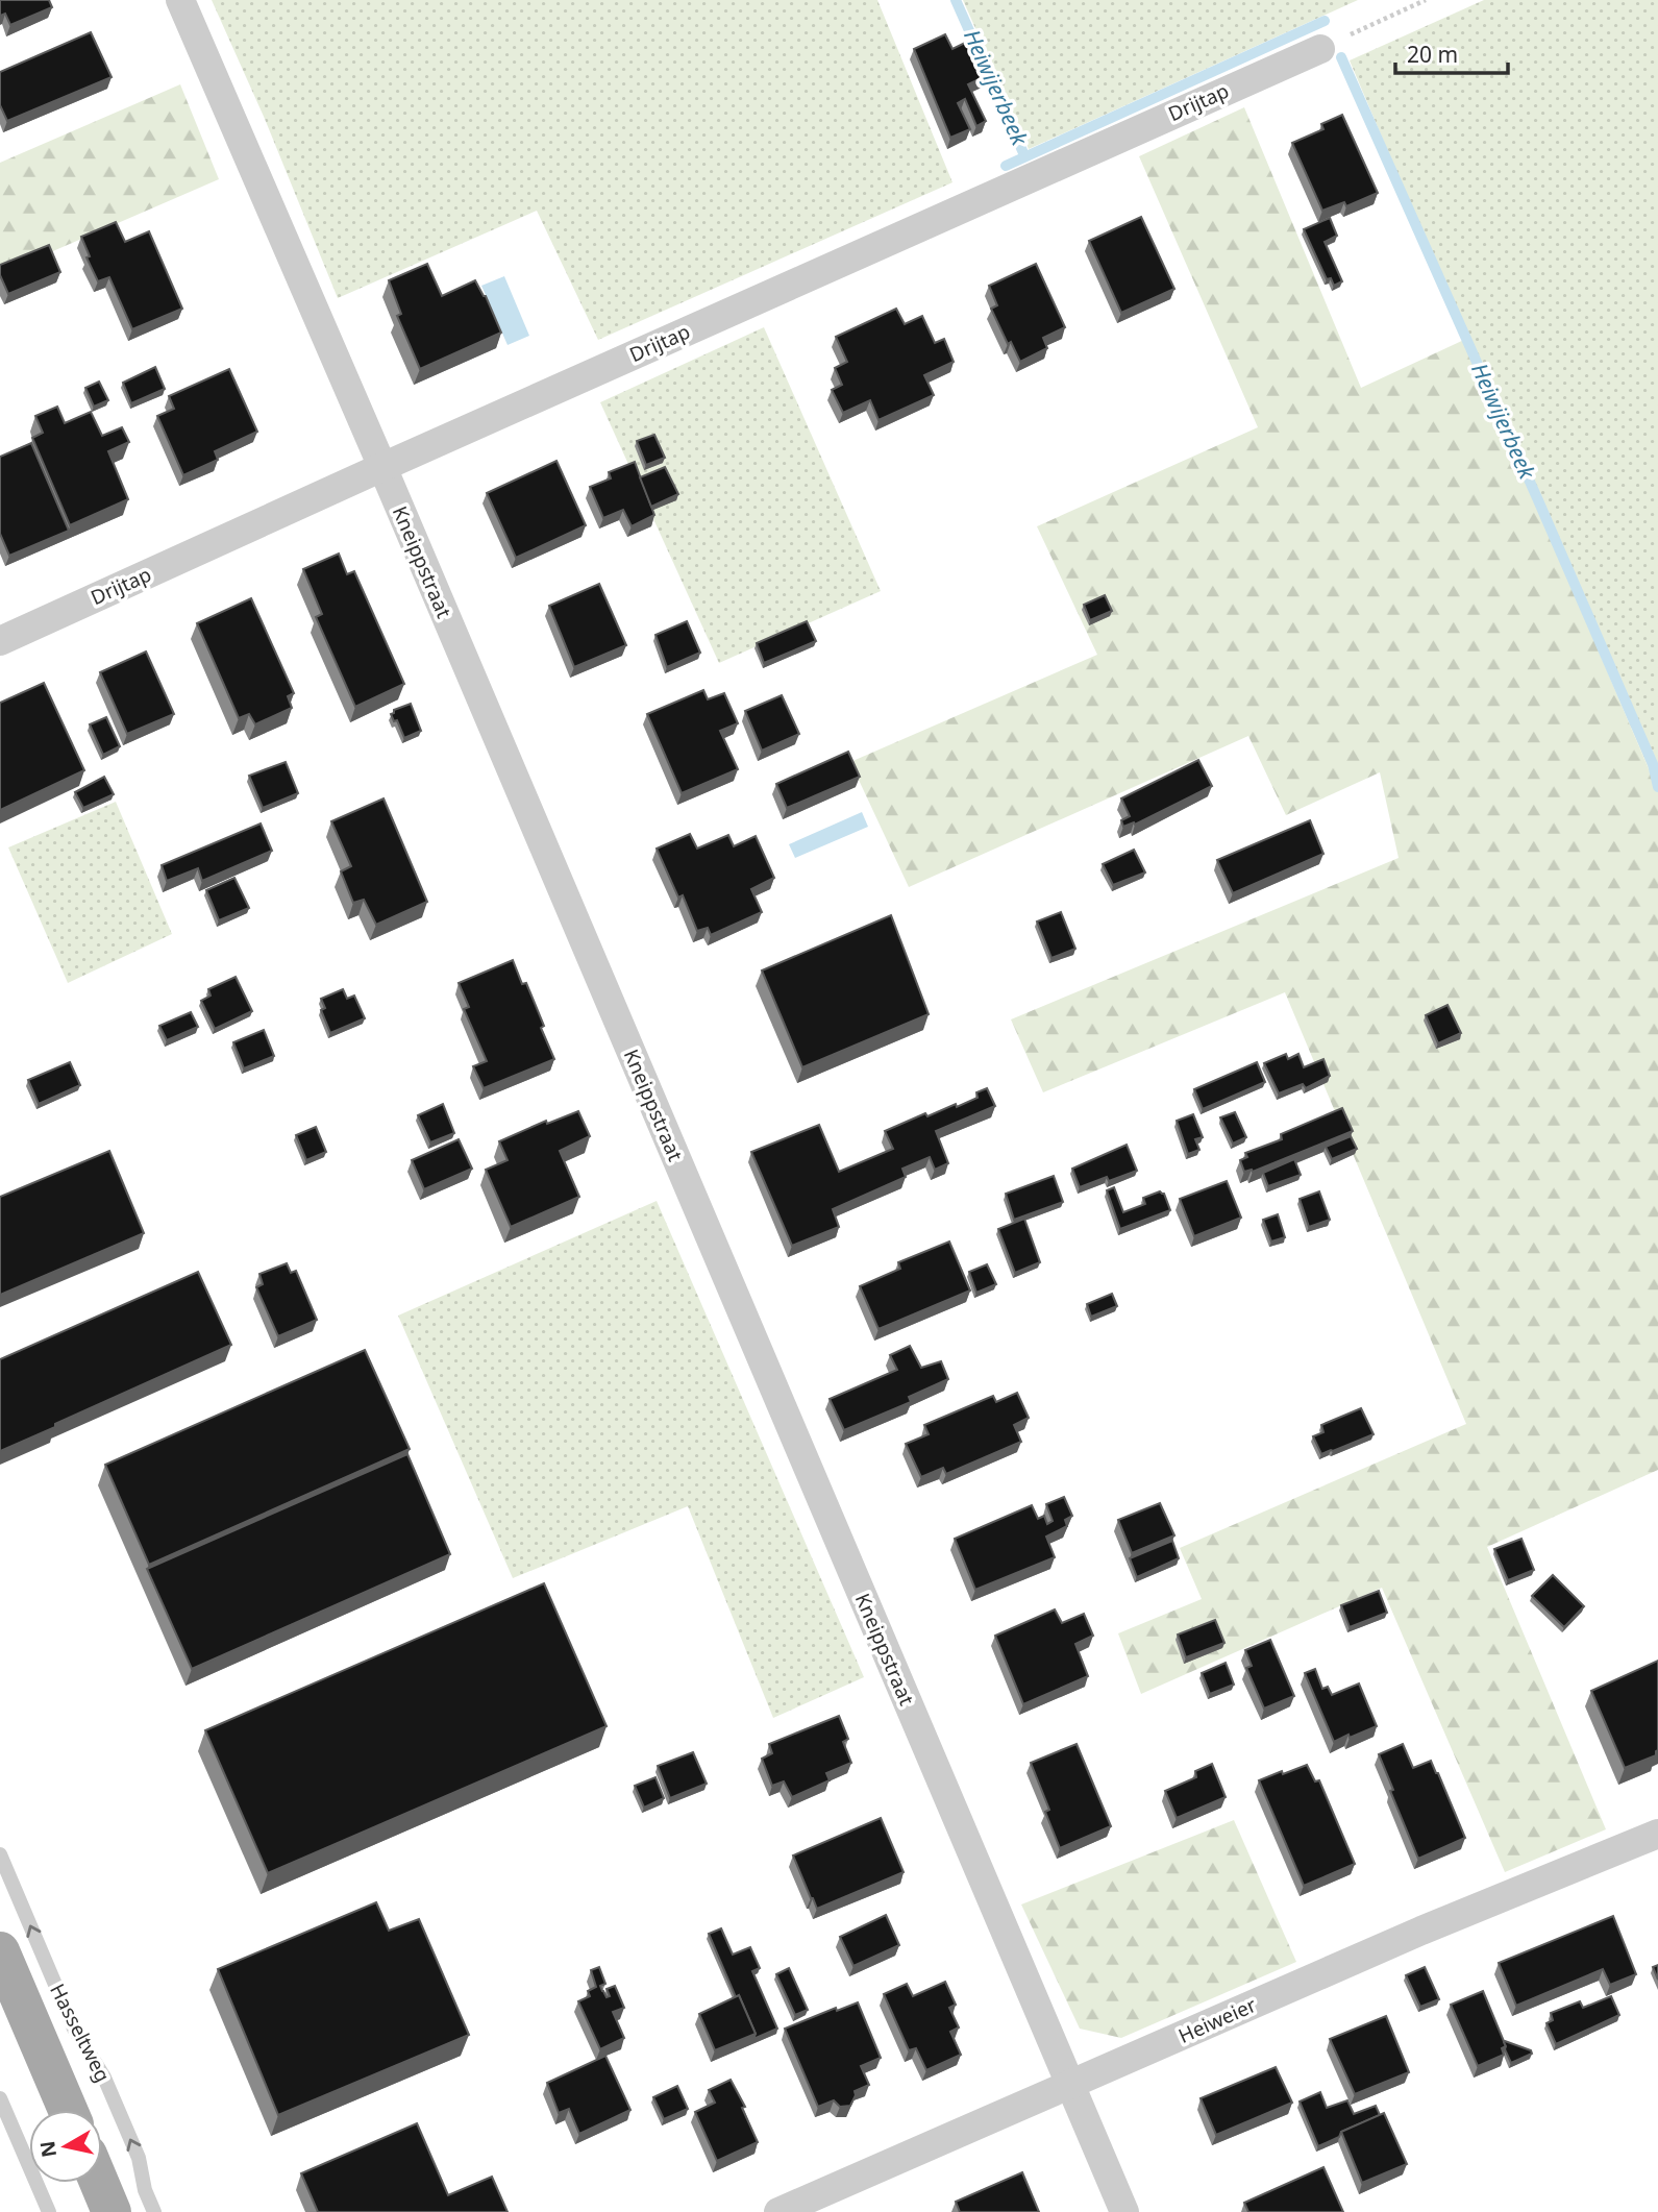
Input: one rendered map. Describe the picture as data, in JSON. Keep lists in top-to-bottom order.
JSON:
{
  "streets": {
    "main road": ["Hasseltweg"],
    "street": ["Drijtap", "Kneippstraat", "Heiweier"]
  },
  "crossings": [
    ["Drijtap", "Kneippstraat"],
    ["Kneippstraat", "Heiweier"]
  ],
  "water": ["Heiwijerbeek"],
  "scale_bar": "20 m",
  "north": "left"
}
